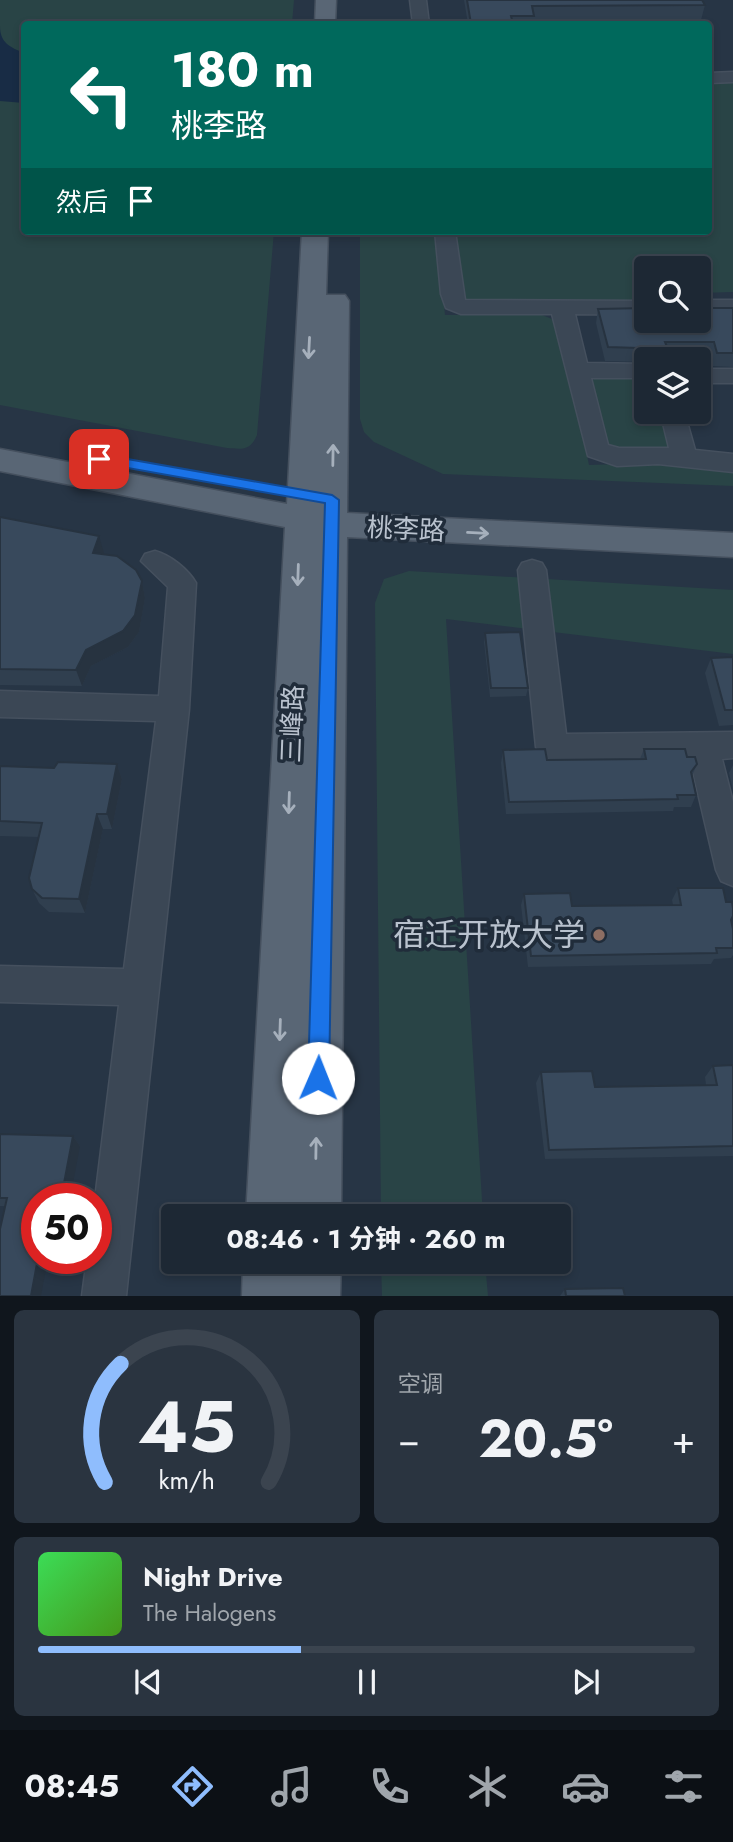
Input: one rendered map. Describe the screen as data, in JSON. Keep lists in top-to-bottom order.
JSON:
{
  "streets": {
    "main road": ["桃李路", "三峰路"]
  },
  "crossings": [
    ["桃李路", "三峰路"]
  ],
  "places": ["宿迁开放大学"],
  "page": {
    "turn": ["180 m", "桃李路"],
    "then": "然后",
    "limit": "50",
    "trip": "08:46 · 1 分钟 · 260 m",
    "tile": "空调",
    "heat": ["−", "20.5°", "+"],
    "song": ["Night Drive", "The Halogens"],
    "tabs": "08:45",
    "gauge": ["45", "km/h"]
  }
}
